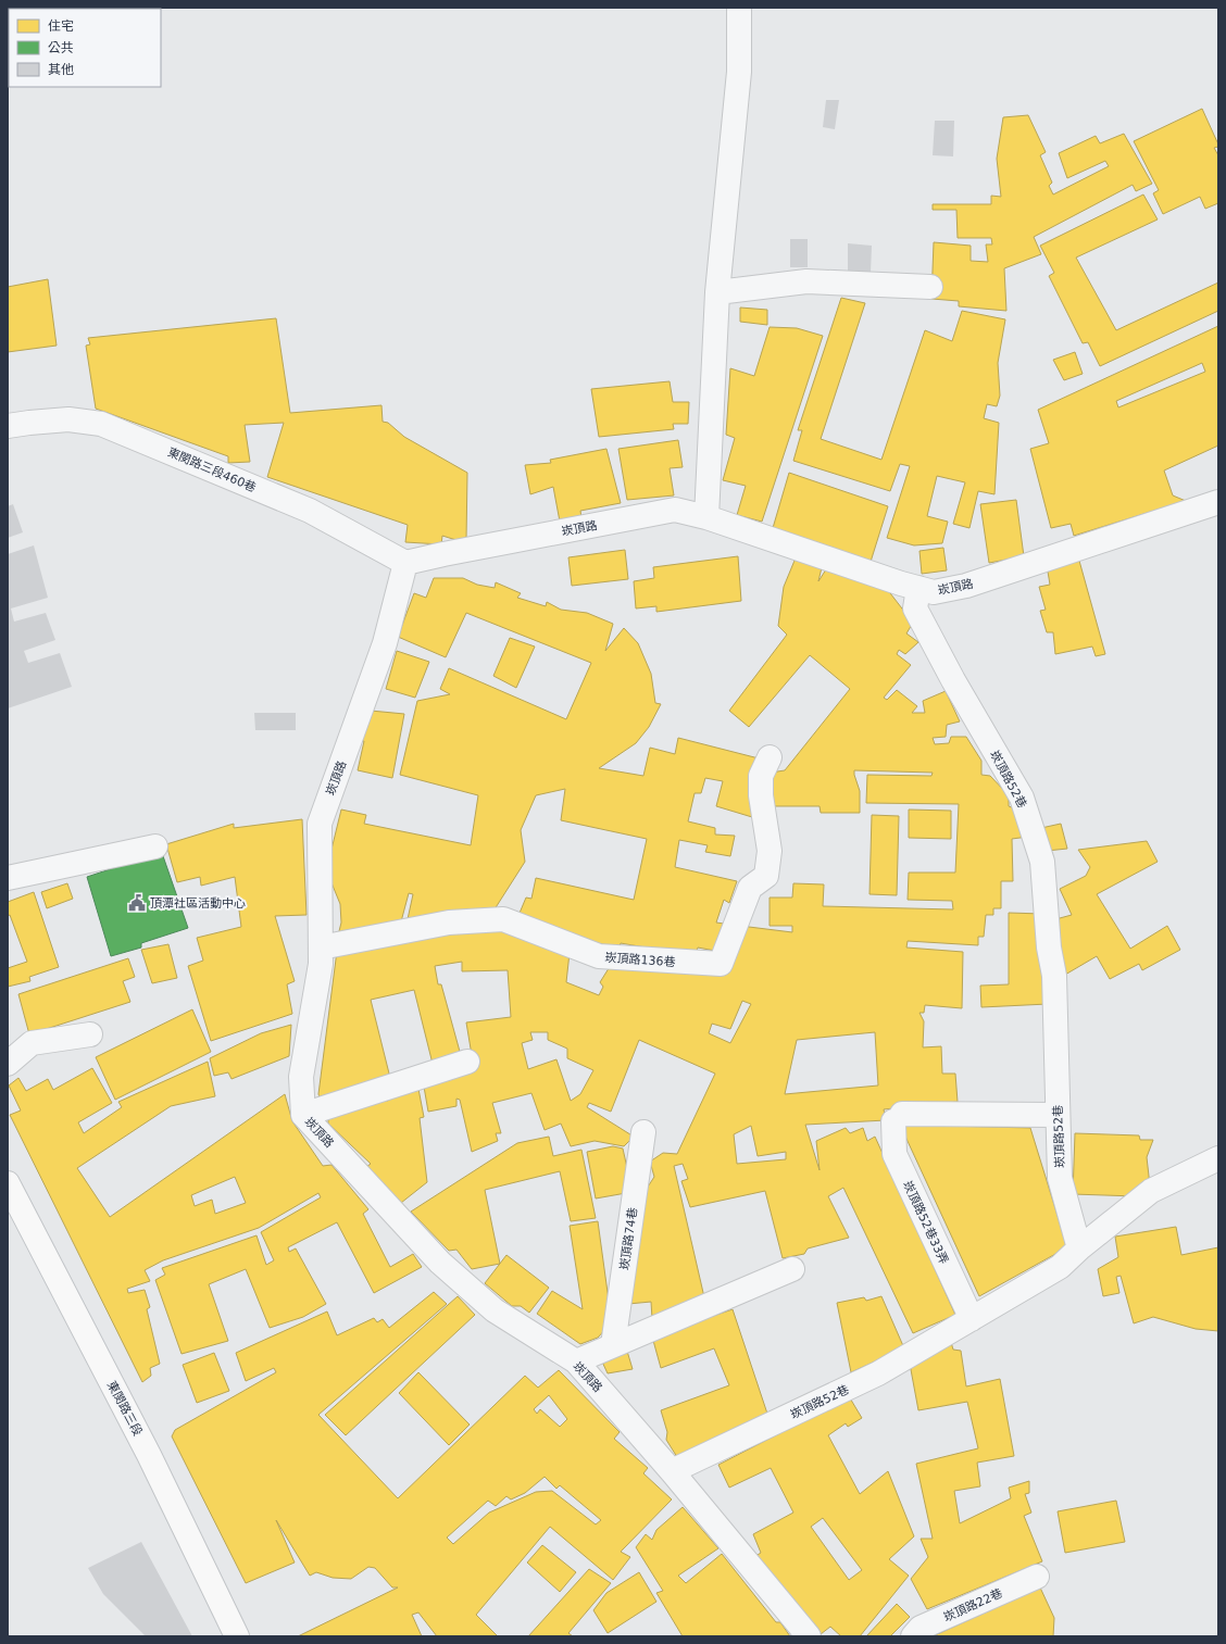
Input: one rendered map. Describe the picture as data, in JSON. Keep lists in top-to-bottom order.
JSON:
{
  "streets": {
    "main road": ["東閔路三段"],
    "street": [
      "東閔路三段460巷",
      "崁頂路",
      "崁頂路52巷",
      "崁頂路136巷",
      "崁頂路52巷33弄",
      "崁頂路74巷",
      "崁頂路22巷"
    ]
  },
  "crossings": [
    ["東閔路三段460巷", "崁頂路"],
    ["崁頂路", "崁頂路52巷"],
    ["崁頂路", "崁頂路136巷"],
    ["崁頂路52巷", "崁頂路52巷33弄"]
  ],
  "places": {
    "public building": ["頂潭社區活動中心"]
  },
  "legend": ["住宅", "公共", "其他"]
}
